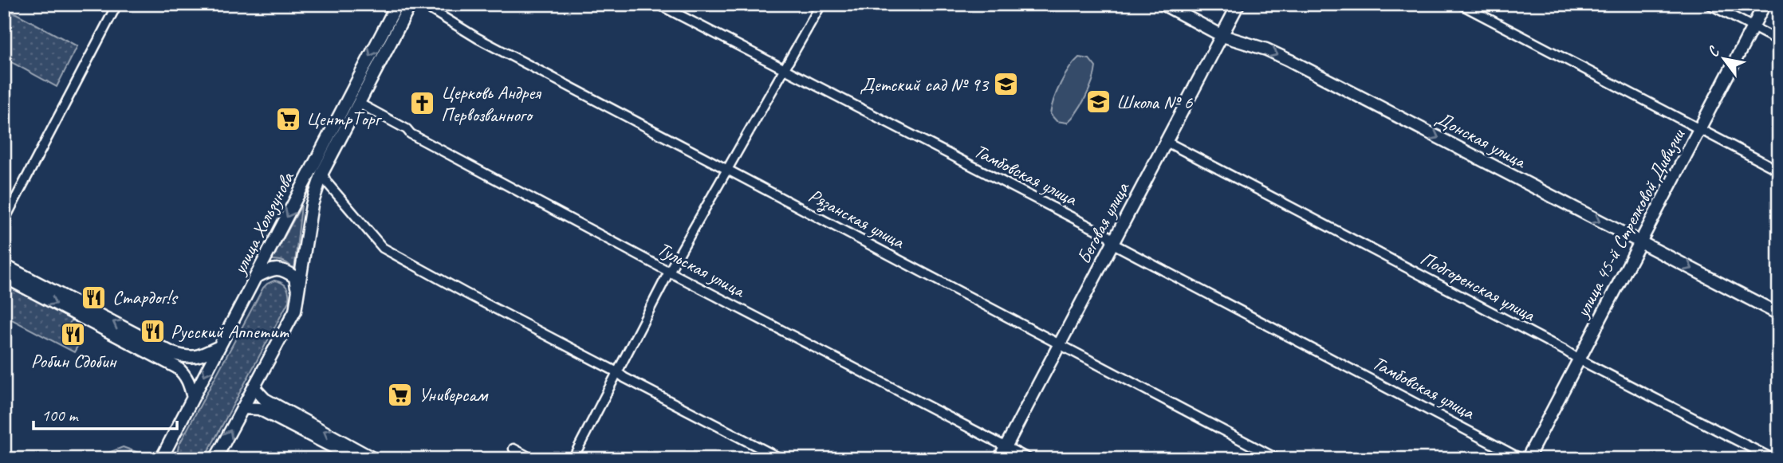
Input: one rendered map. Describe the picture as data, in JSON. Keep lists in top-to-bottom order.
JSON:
{
  "streets": {
    "street": [
      "Донская улица",
      "Тамбовская улица",
      "Рязанская улица",
      "улица Хользунова",
      "Беговая улица",
      "улица 45-й Стрелковой Дивизии",
      "Тульская улица",
      "Подгоренская улица"
    ]
  },
  "crossings": [
    ["Донская улица", "Беговая улица"],
    ["Донская улица", "улица 45-й Стрелковой Дивизии"],
    ["Тамбовская улица", "Беговая улица"],
    ["Рязанская улица", "Беговая улица"],
    ["улица Хользунова", "Тульская улица"],
    ["Беговая улица", "Тульская улица"],
    ["Беговая улица", "Подгоренская улица"],
    ["улица 45-й Стрелковой Дивизии", "Подгоренская улица"]
  ],
  "one_way": ["Донская улица"],
  "places": {
    "school or university": ["Детский сад № 93", "Школа № 6"],
    "church": ["Церковь Андрея Первозванного"],
    "supermarket": ["ЦентрТорг", "Универсам"],
    "restaurant": ["Стардог!s", "Русский Аппетит", "Робин Сдобин"]
  },
  "scale_bar": "100 m",
  "north": "top left"
}
